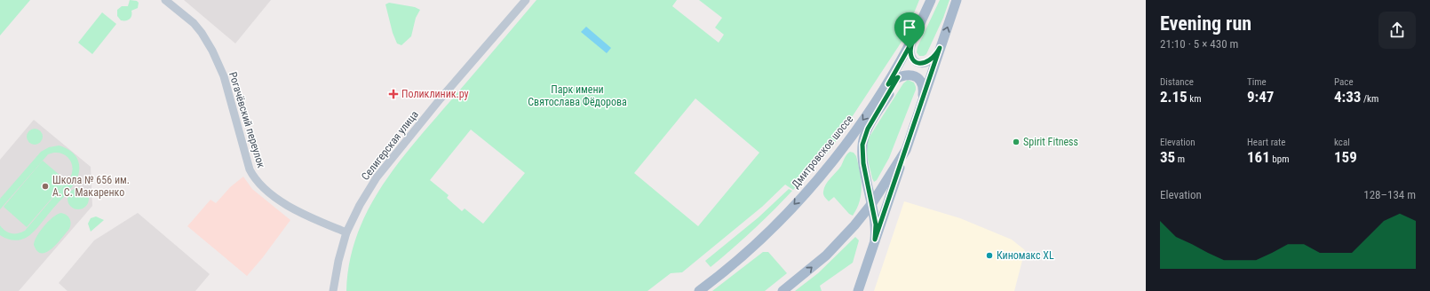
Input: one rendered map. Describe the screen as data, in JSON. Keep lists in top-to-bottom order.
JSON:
{
  "streets": {
    "main road": ["Дмитровское шоссе"],
    "street": ["Рогачёвский переулок", "Селигерская улица"]
  },
  "crossings": [
    ["Рогачёвский переулок", "Селигерская улица"]
  ],
  "parks": ["Парк имени Святослава Фёдорова"],
  "places": {
    "health": ["Поликлиник.ру"],
    "other": ["Spirit Fitness", "Школа № 656 им. А. С. Макаренко", "Киномакс XL"]
  },
  "page": {
    "heading": ["Evening run", "21:10 · 5 × 430 m"],
    "stats": [
      ["Distance", "2.15 km"],
      ["Time", "9:47"],
      ["Pace", "4:33 /km"],
      ["Elevation", "35 m"],
      ["Heart rate", "161 bpm"],
      ["kcal", "159"]
    ],
    "chart": ["Elevation", "128–134 m"]
  }
}
